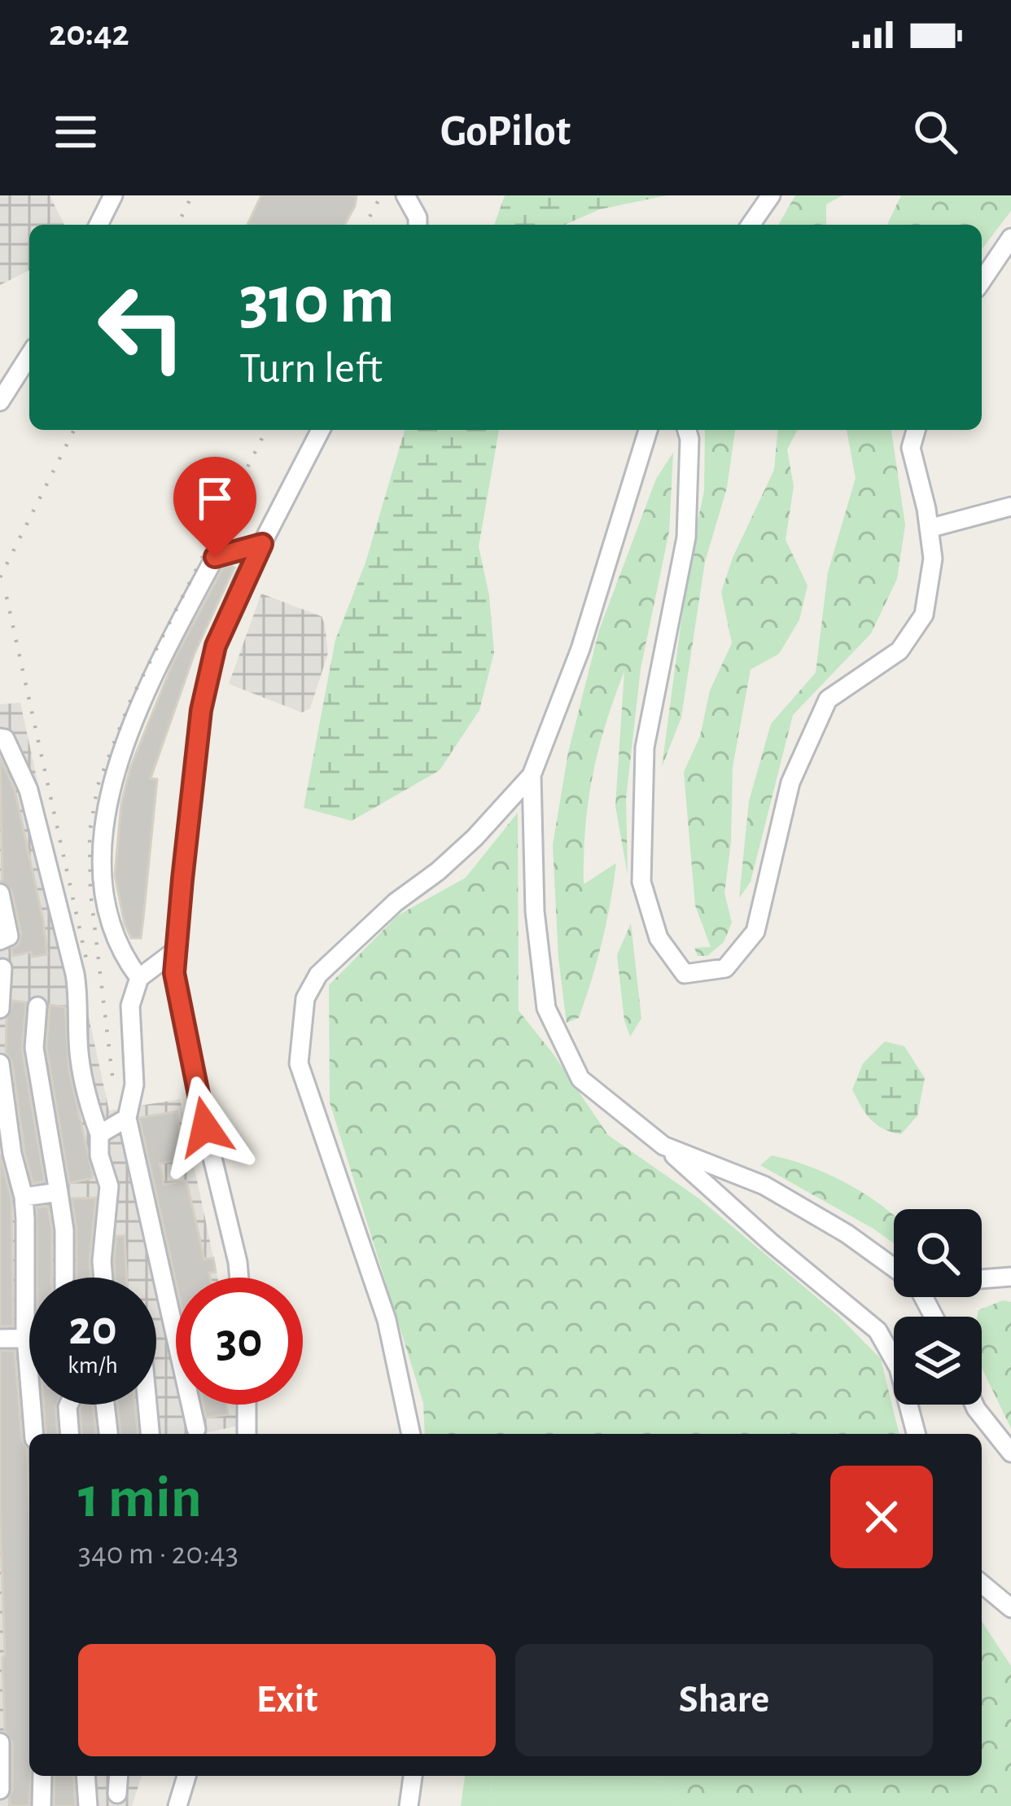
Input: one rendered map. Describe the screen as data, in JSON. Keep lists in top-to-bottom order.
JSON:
{
  "page": {
    "status": "20:42",
    "header": "GoPilot",
    "turn": ["310 m", "Turn left"],
    "speed": "20 km/h",
    "limit": "30",
    "heading": ["1 min", "340 m · 20:43"],
    "buttons": ["Exit", "Share"]
  }
}
